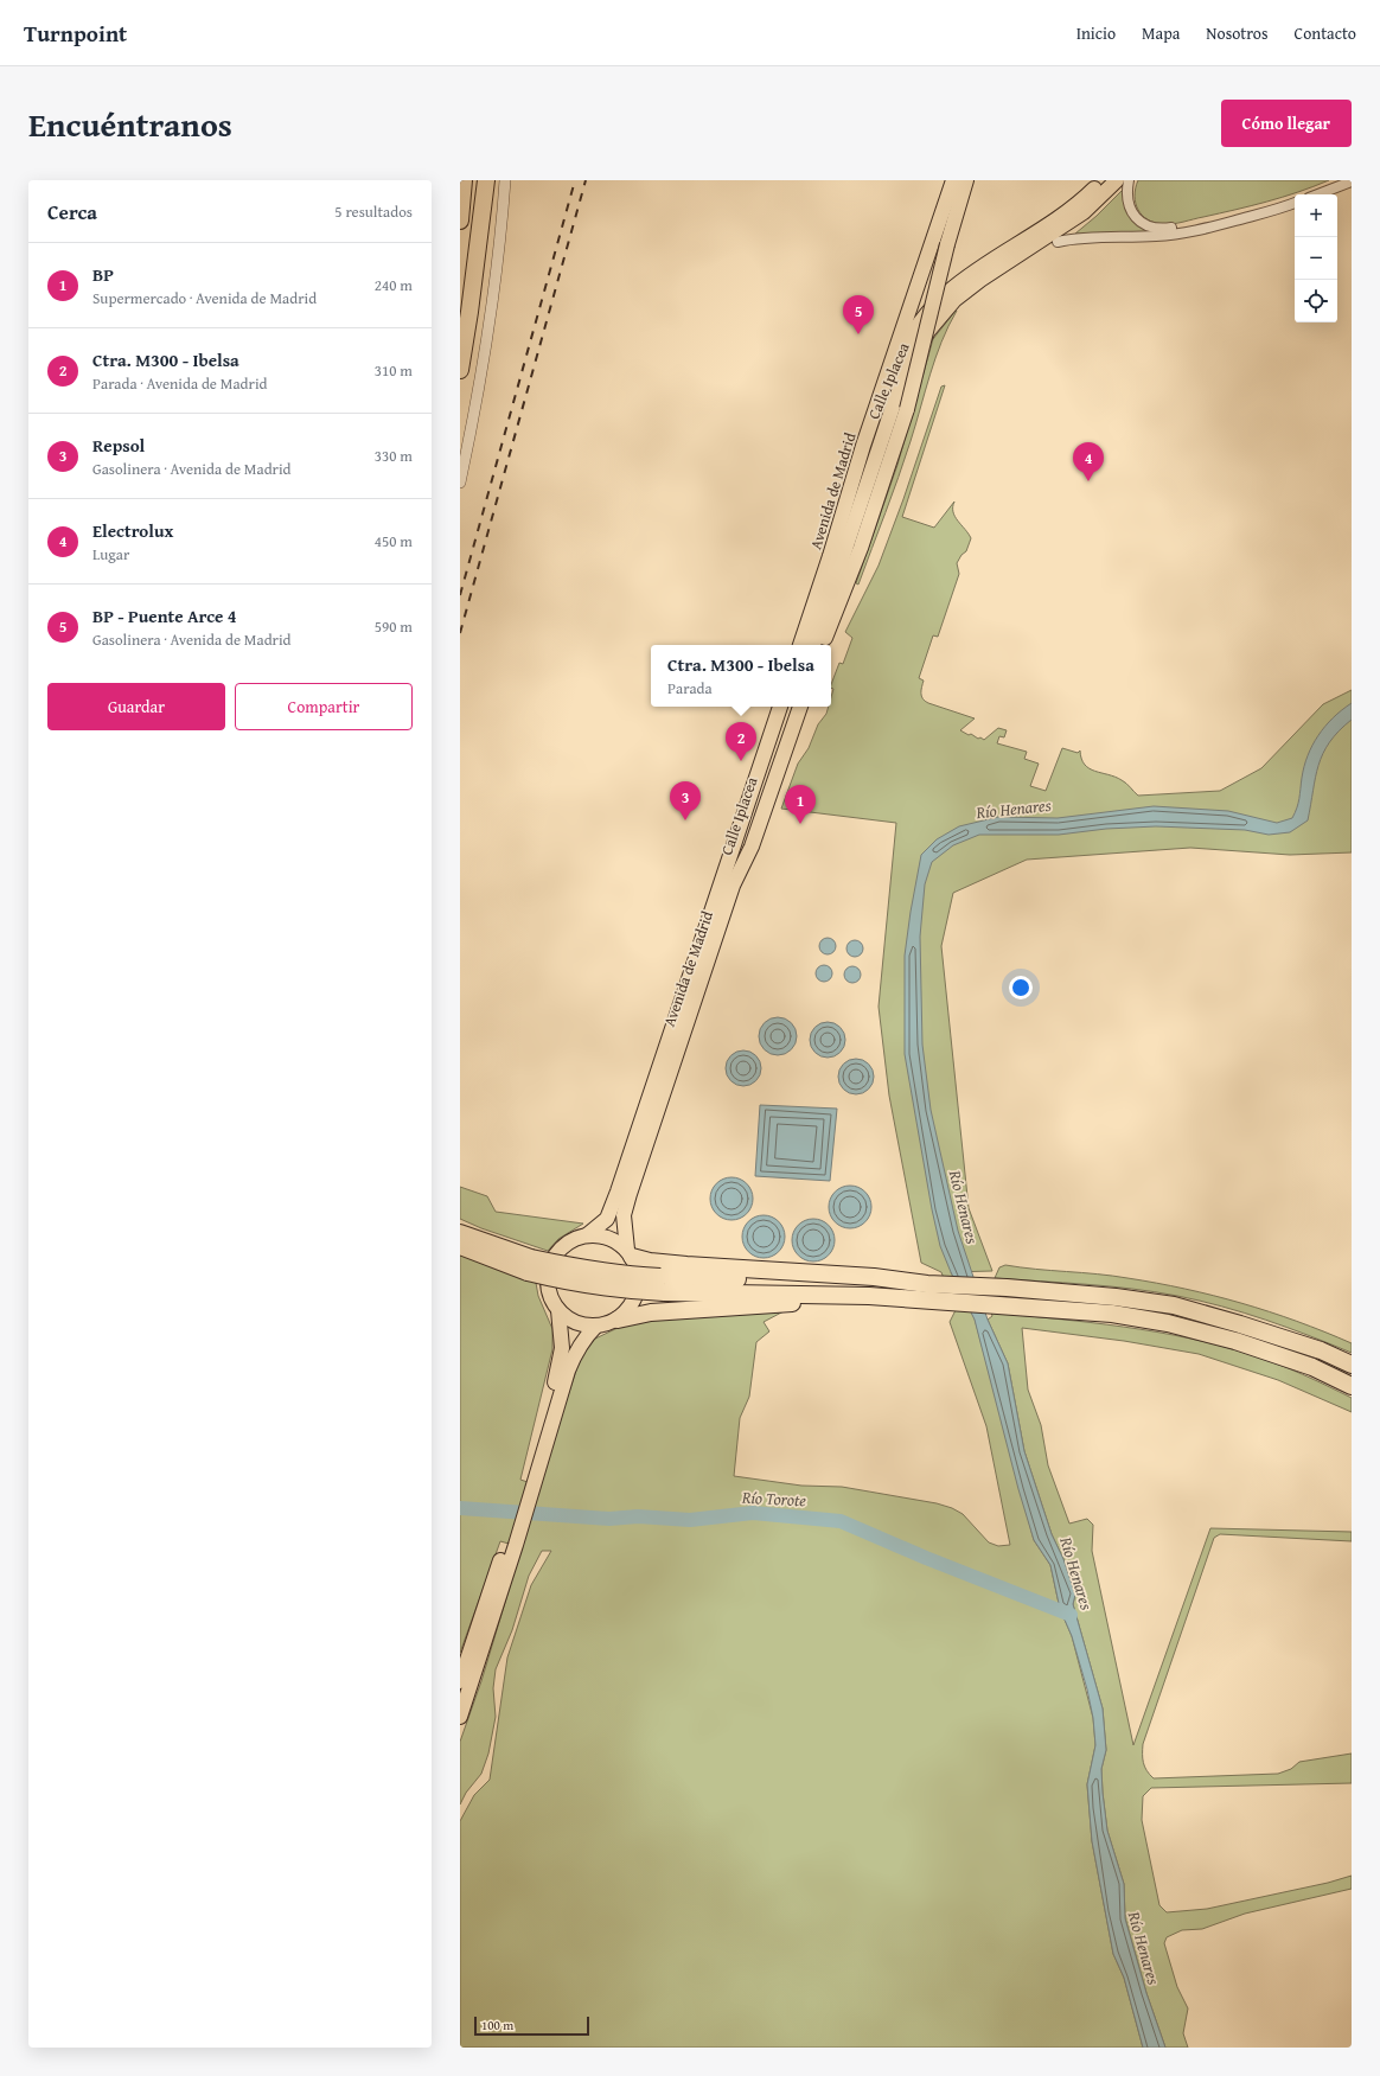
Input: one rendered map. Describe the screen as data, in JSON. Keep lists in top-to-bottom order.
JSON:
{
  "streets": {
    "main road": ["Calle Iplacea", "Avenida de Madrid"]
  },
  "crossings": [
    ["Calle Iplacea", "Avenida de Madrid"]
  ],
  "water": ["Río Henares", "Río Torote"],
  "scale_bar": "100 m",
  "page": {
    "header": "Turnpoint",
    "nav": [
      "Inicio",
      "Mapa",
      "Nosotros",
      "Contacto"
    ],
    "title": "Encuéntranos",
    "buttons": [
      "Cómo llegar",
      ["Guardar", "Compartir"]
    ],
    "heading": ["Cerca", "5 resultados"],
    "map_buttons": ["+", "−"],
    "list": [
      {
        "mark": "1",
        "name": "BP",
        "note": "Supermercado · Avenida de Madrid",
        "value": "240 m"
      },
      {
        "mark": "2",
        "name": "Ctra. M300 - Ibelsa",
        "note": "Parada · Avenida de Madrid",
        "value": "310 m"
      },
      {
        "mark": "3",
        "name": "Repsol",
        "note": "Gasolinera · Avenida de Madrid",
        "value": "330 m"
      },
      {
        "mark": "4",
        "name": "Electrolux",
        "note": "Lugar",
        "value": "450 m"
      },
      {
        "mark": "5",
        "name": "BP - Puente Arce 4",
        "note": "Gasolinera · Avenida de Madrid",
        "value": "590 m"
      }
    ],
    "pins": [
      "5",
      "4",
      "2",
      "3",
      "1"
    ],
    "popup": ["Ctra. M300 - Ibelsa", "Parada"],
    "scale": "100 m"
  }
}
